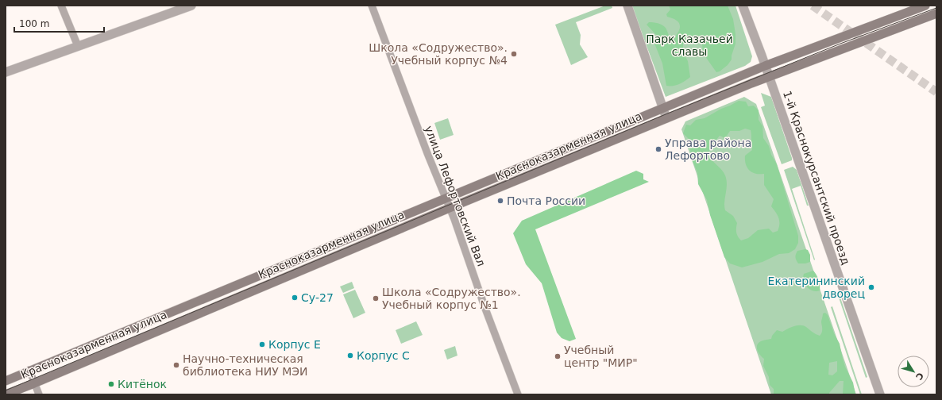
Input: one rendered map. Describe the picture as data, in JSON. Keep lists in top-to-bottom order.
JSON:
{
  "streets": {
    "main road": ["Красноказарменная улица"],
    "street": ["1-й Краснокурсантский проезд", "улица Лефортовский Вал"]
  },
  "crossings": [
    ["Красноказарменная улица", "1-й Краснокурсантский проезд"],
    ["Красноказарменная улица", "улица Лефортовский Вал"]
  ],
  "parks": ["Парк Казачьей славы"],
  "places": [
    "Школа «Содружество». Учебный корпус №4",
    "Управа района Лефортово",
    "Почта России",
    "Екатерининский дворец",
    "Су-27",
    "Школа «Содружество». Учебный корпус №1",
    "Корпус Е",
    "Корпус С",
    "Учебный центр \"МИР\"",
    "Научно-техническая библиотека НИУ МЭИ",
    "Китёнок"
  ],
  "scale_bar": "100 m",
  "north": "bottom right"
}
